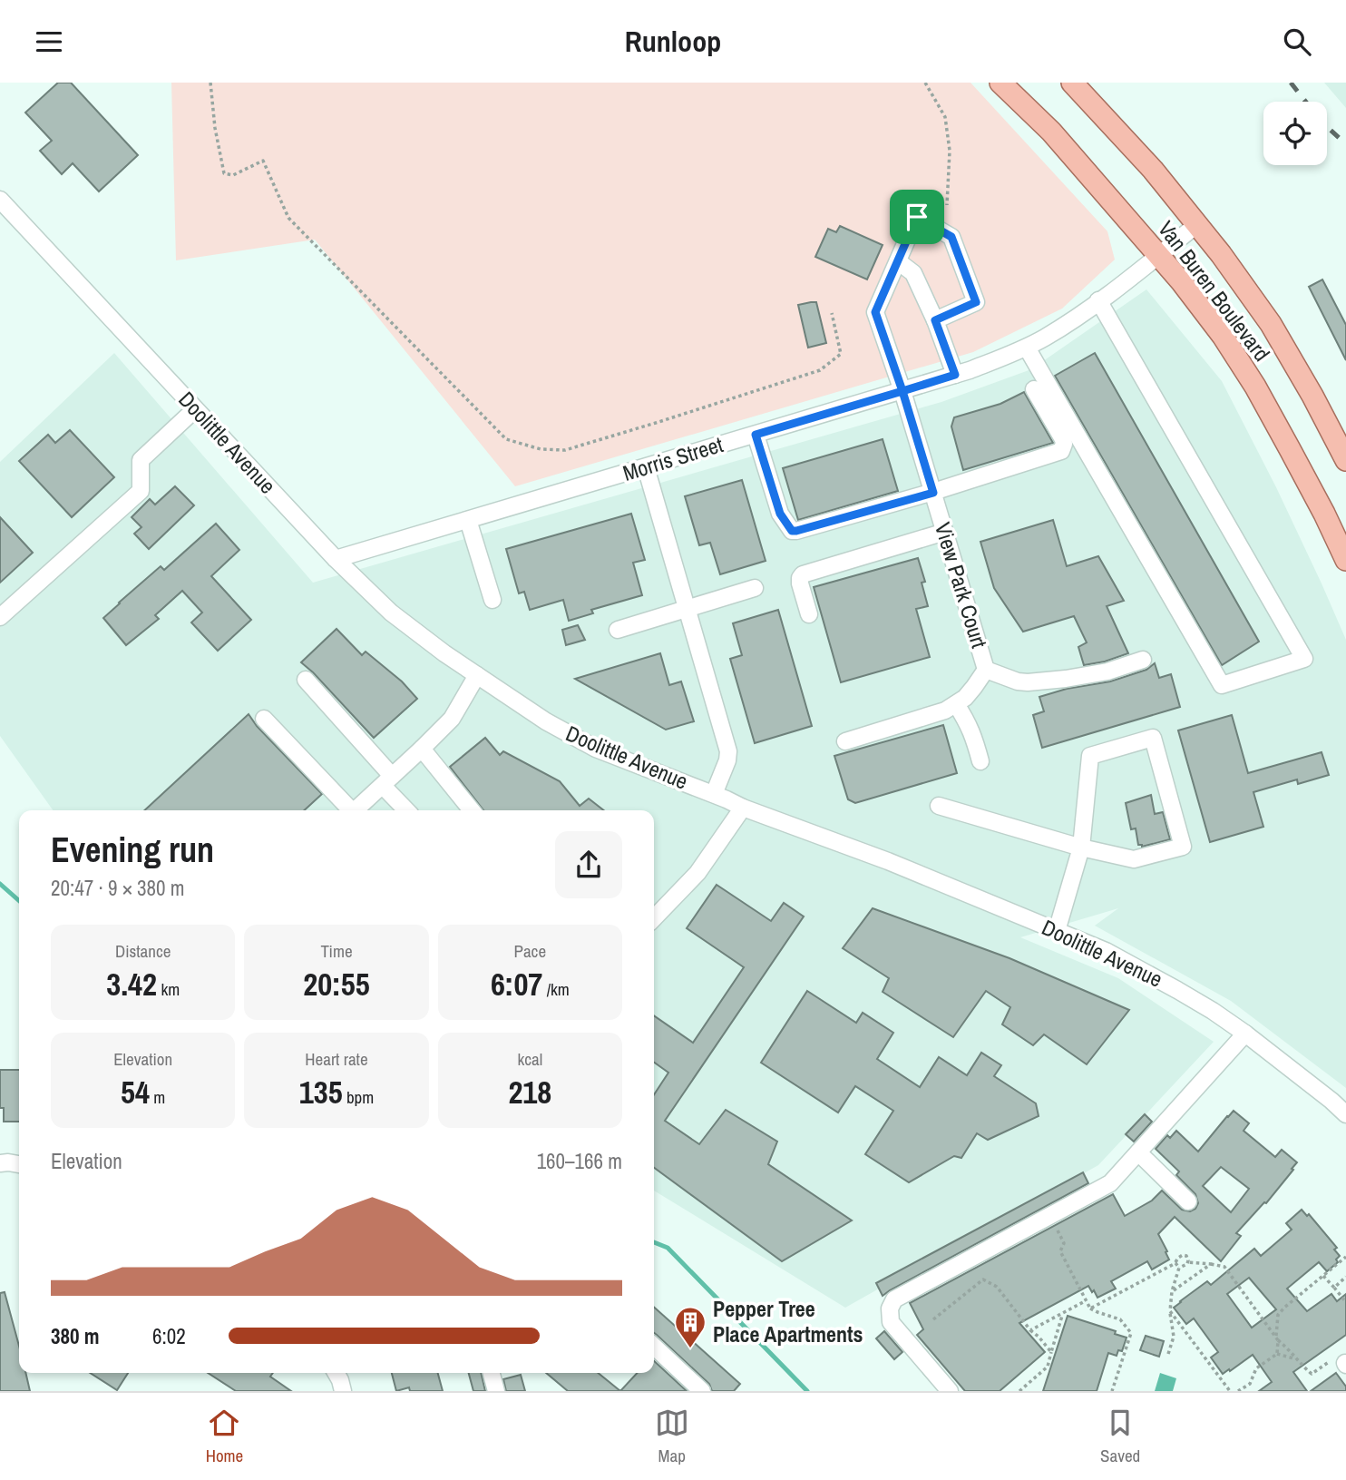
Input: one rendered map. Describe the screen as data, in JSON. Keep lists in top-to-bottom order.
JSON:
{
  "streets": {
    "main road": ["Van Buren Boulevard"],
    "street": ["Doolittle Avenue", "Morris Street", "View Park Court"]
  },
  "crossings": [
    ["Van Buren Boulevard", "Morris Street"],
    ["Doolittle Avenue", "Morris Street"],
    ["Morris Street", "View Park Court"]
  ],
  "places": {
    "building": ["Pepper Tree Place Apartments"]
  },
  "page": {
    "header": "Runloop",
    "heading": ["Evening run", "20:47 · 9 × 380 m"],
    "stats": [
      ["Distance", "3.42 km"],
      ["Time", "20:55"],
      ["Pace", "6:07 /km"],
      ["Elevation", "54 m"],
      ["Heart rate", "135 bpm"],
      ["kcal", "218"]
    ],
    "chart": ["Elevation", "160–166 m"],
    "list": [
      {
        "name": "380 m",
        "note": "6:02"
      }
    ],
    "tabs": ["Home", "Map", "Saved"]
  }
}
